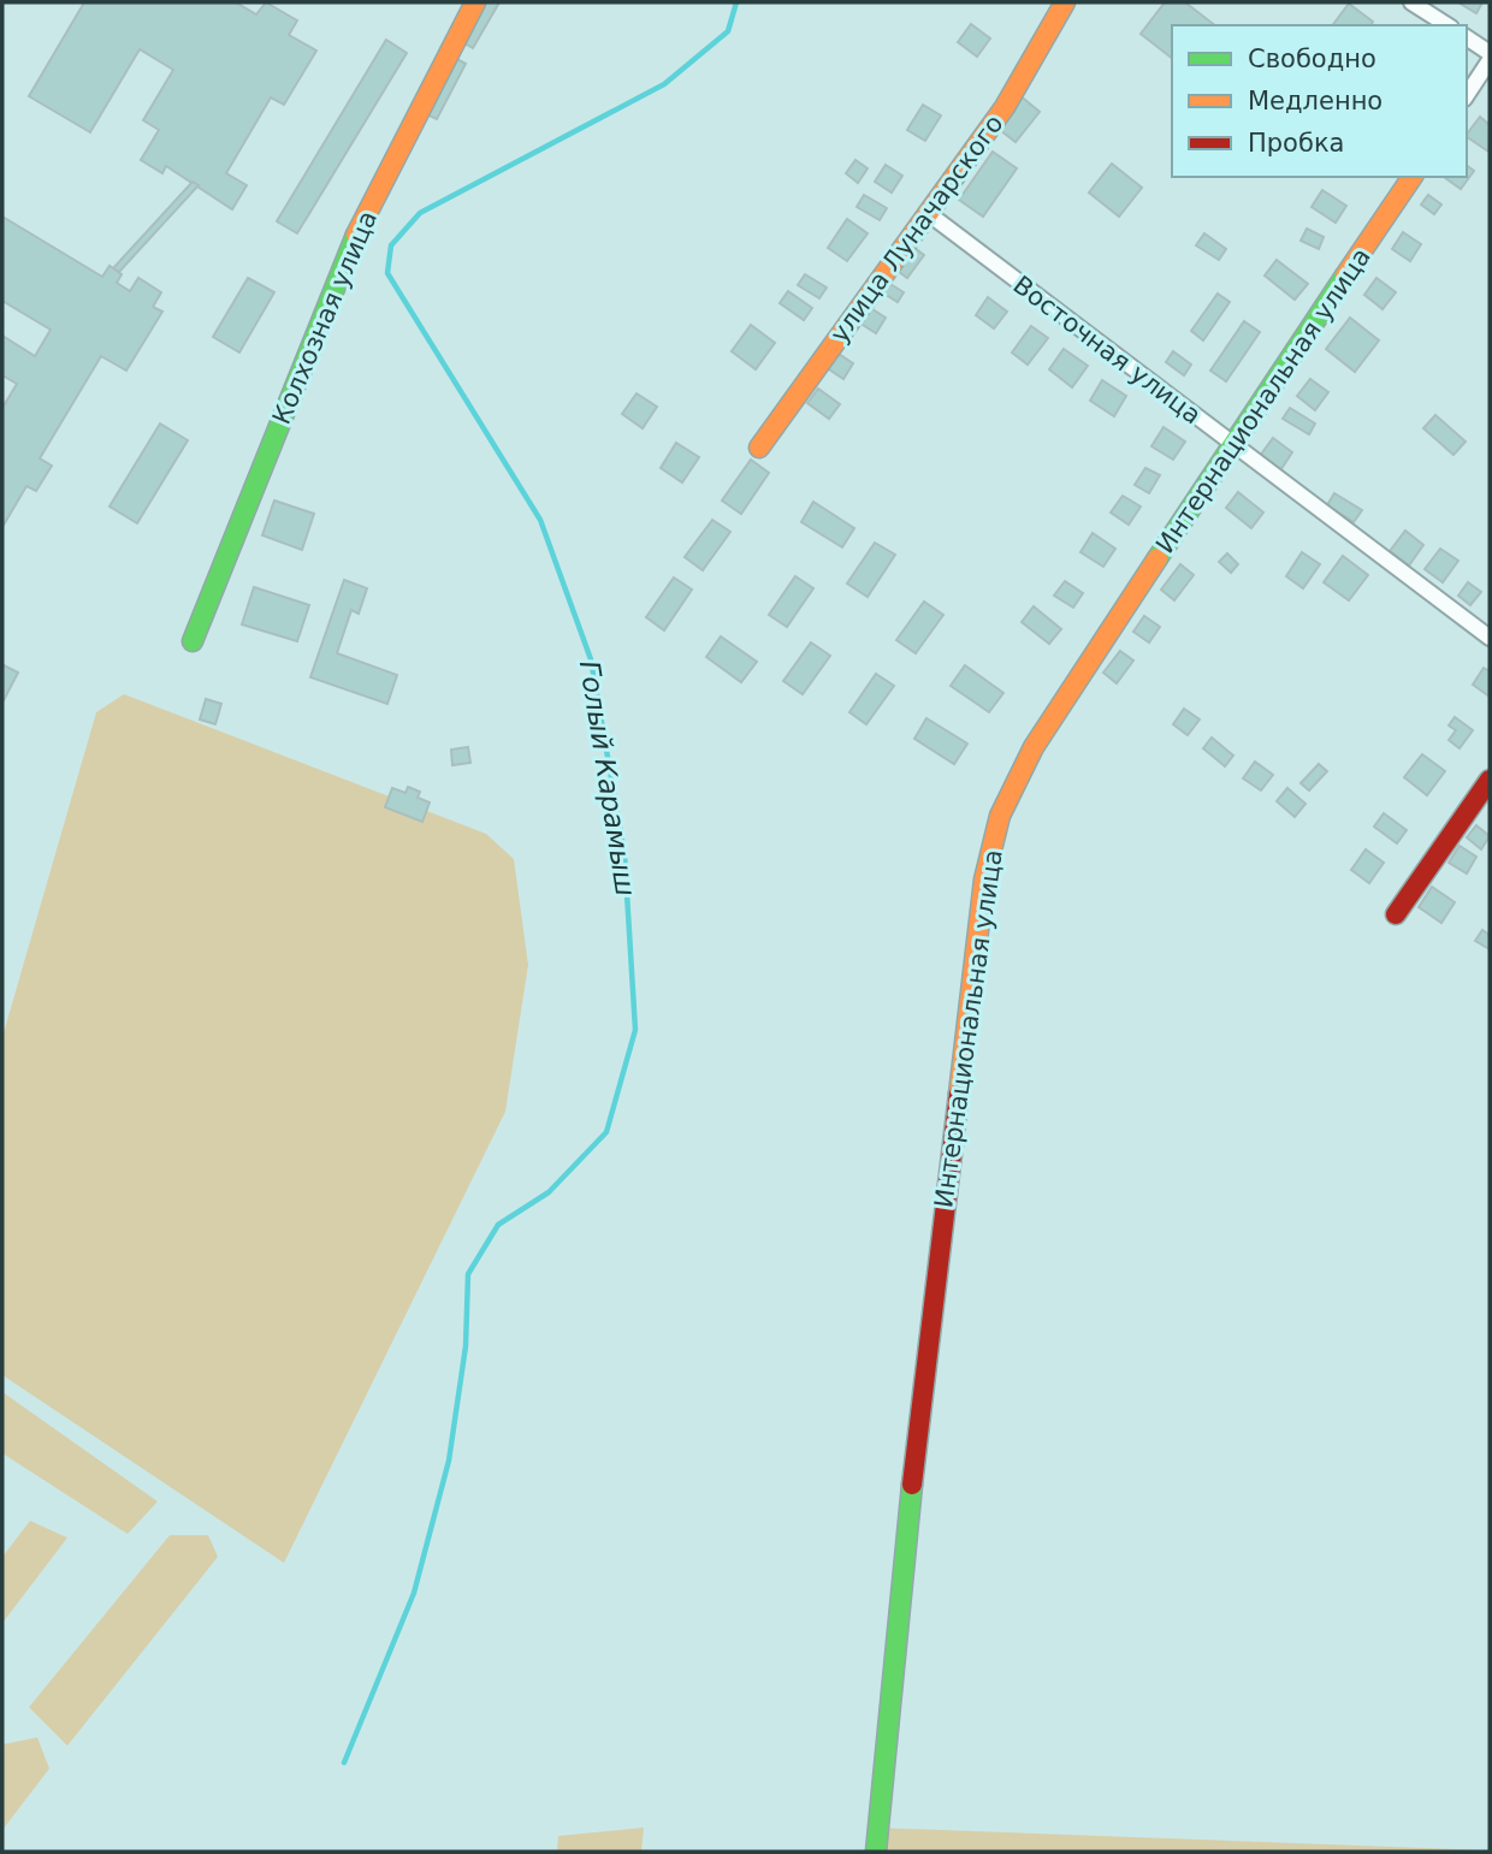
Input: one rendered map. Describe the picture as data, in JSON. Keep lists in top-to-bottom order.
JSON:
{
  "streets": {
    "street": [
      "улица Луначарского",
      "Колхозная улица",
      "Восточная улица",
      "Интернациональная улица"
    ]
  },
  "crossings": [
    ["улица Луначарского", "Восточная улица"],
    ["Восточная улица", "Интернациональная улица"]
  ],
  "water": ["Голый Карамыш"],
  "legend": ["Свободно", "Медленно", "Пробка"]
}
